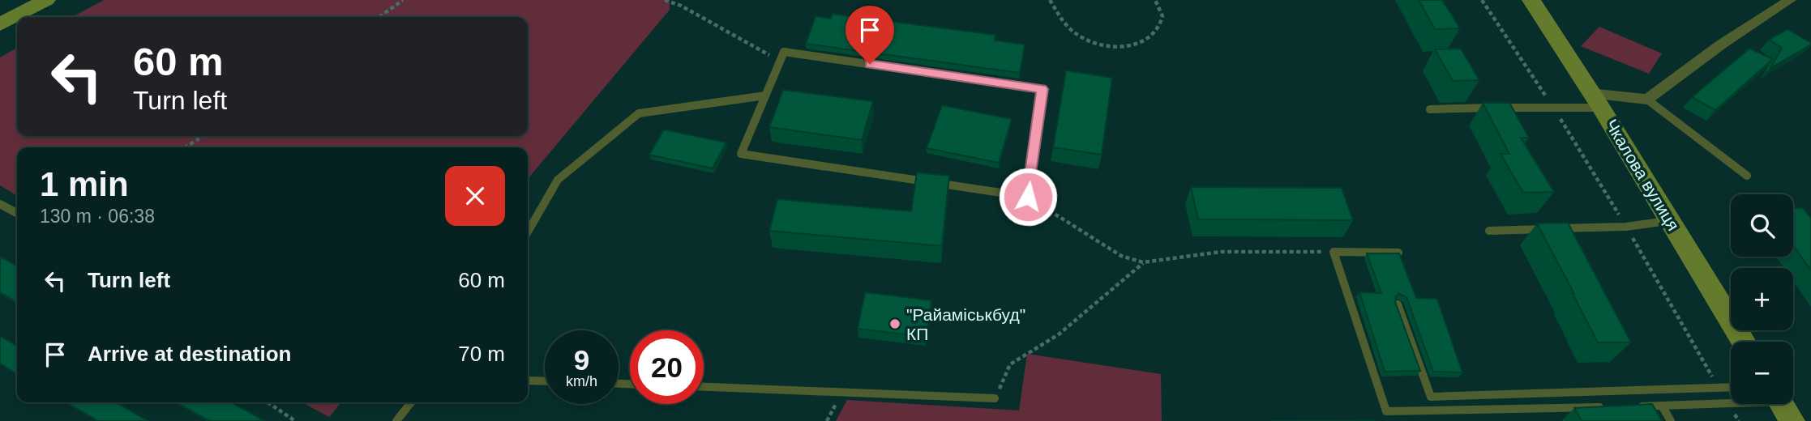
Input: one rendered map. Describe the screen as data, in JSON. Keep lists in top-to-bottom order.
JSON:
{
  "streets": {
    "main road": ["Чкалова вулиця"]
  },
  "places": ["\"Райаміськбуд\" КП"],
  "page": {
    "turn": ["60 m", "Turn left"],
    "heading": ["1 min", "130 m · 06:38"],
    "map_buttons": ["+", "−"],
    "list": [
      {
        "name": "Turn left",
        "value": "60 m"
      },
      {
        "name": "Arrive at destination",
        "value": "70 m"
      }
    ],
    "speed": "9 km/h",
    "limit": "20"
  }
}
